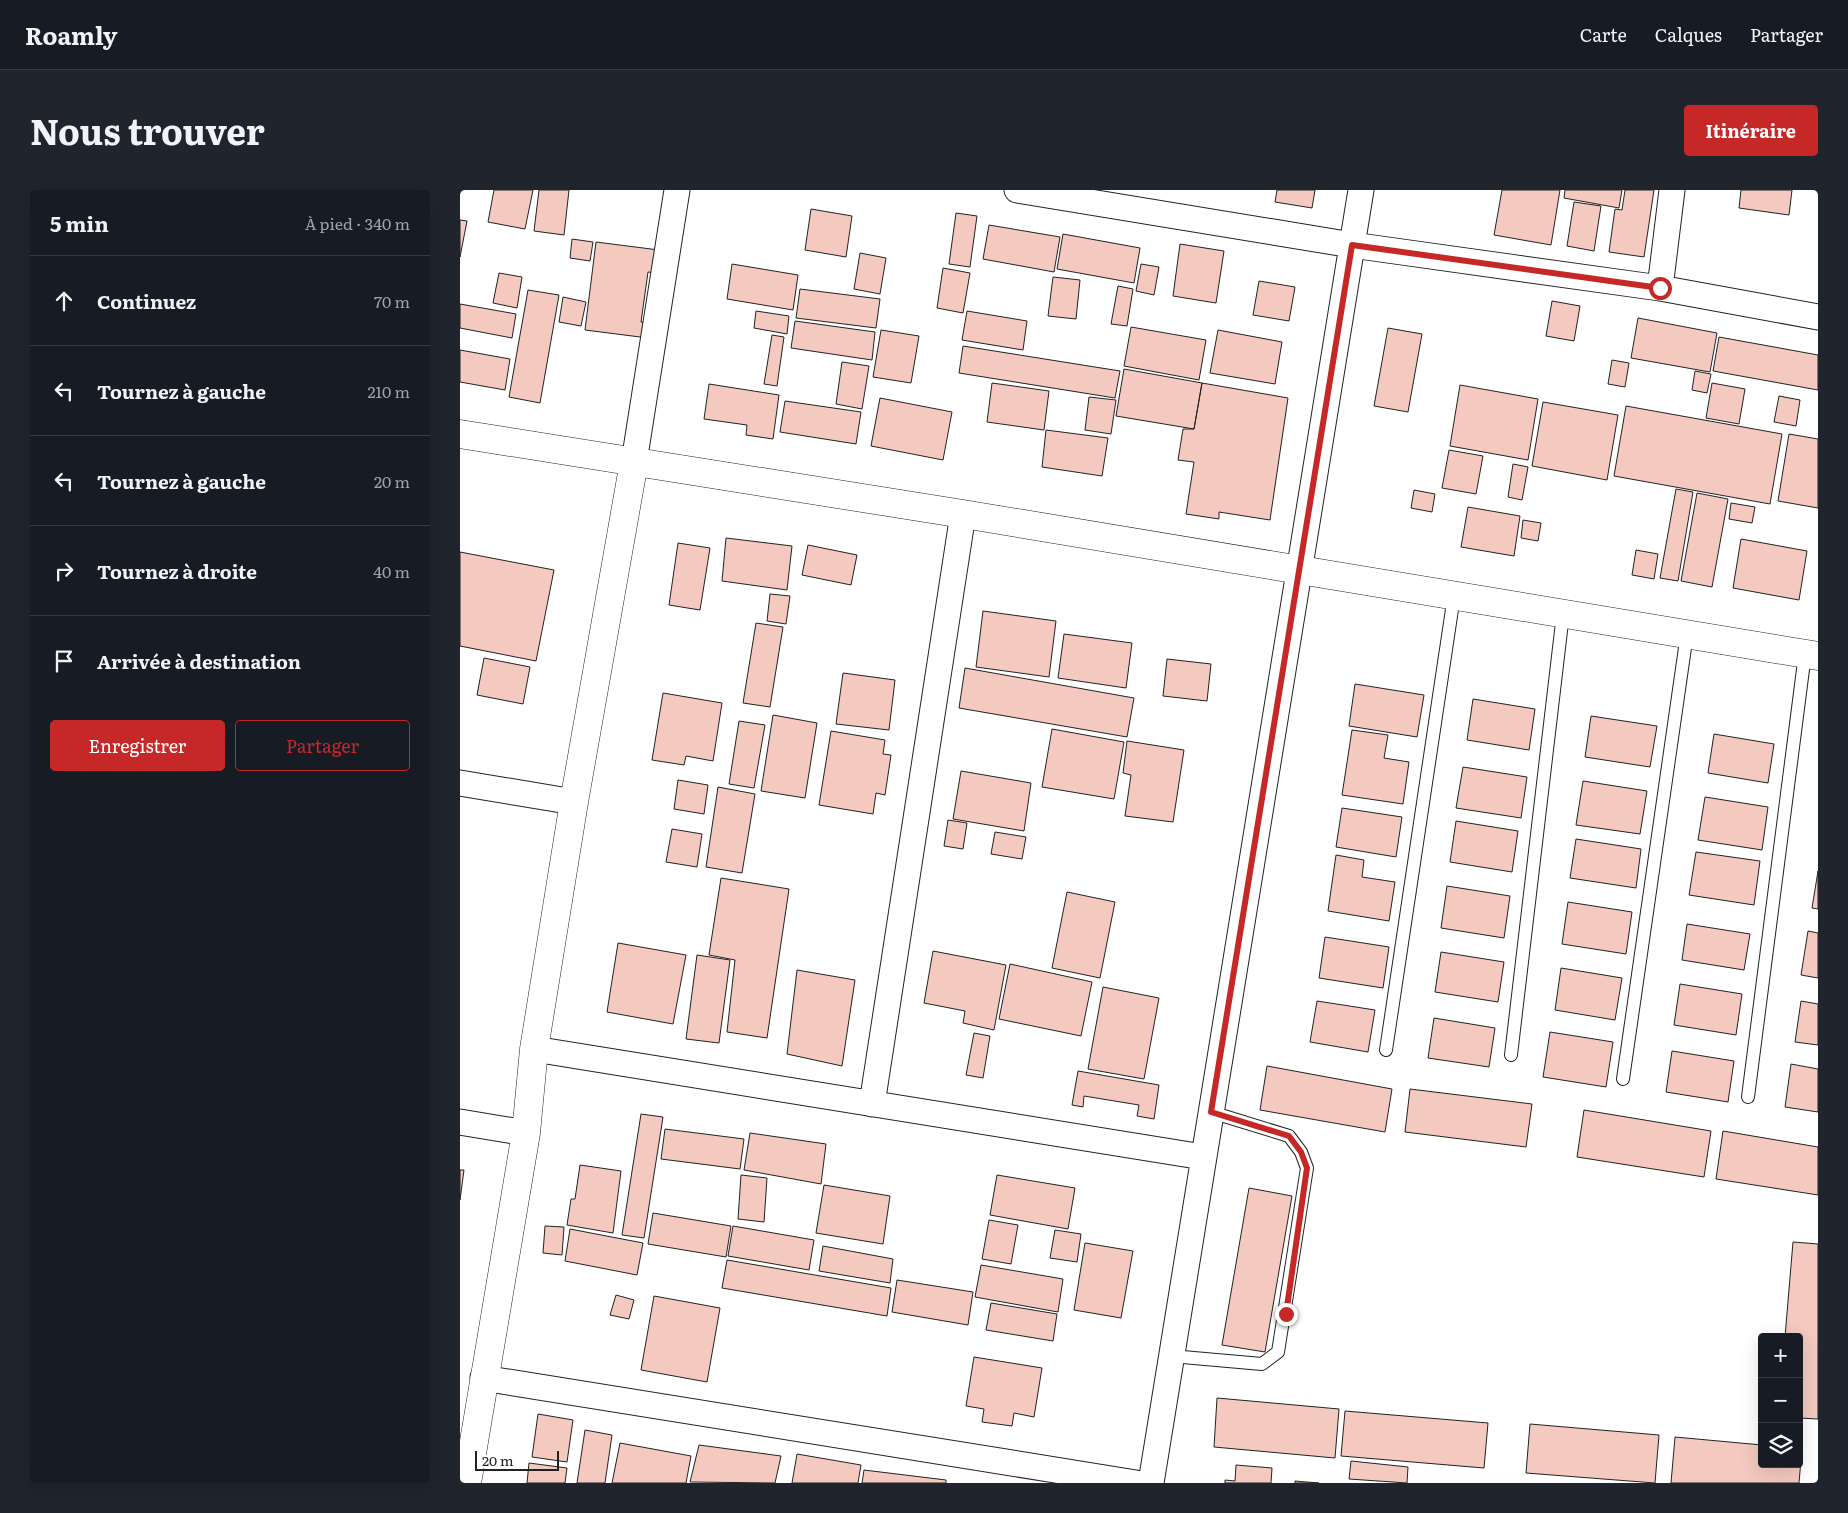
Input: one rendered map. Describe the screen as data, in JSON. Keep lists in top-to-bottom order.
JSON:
{
  "scale_bar": "20 m",
  "page": {
    "header": "Roamly",
    "nav": ["Carte", "Calques", "Partager"],
    "title": "Nous trouver",
    "buttons": [
      "Itinéraire",
      ["Enregistrer", "Partager"]
    ],
    "heading": ["5 min", "À pied · 340 m"],
    "list": [
      ["Continuez", "70 m"],
      ["Tournez à gauche", "210 m"],
      ["Tournez à gauche", "20 m"],
      ["Tournez à droite", "40 m"],
      "Arrivée à destination"
    ],
    "map_buttons": ["+", "−"],
    "scale": "20 m"
  }
}
